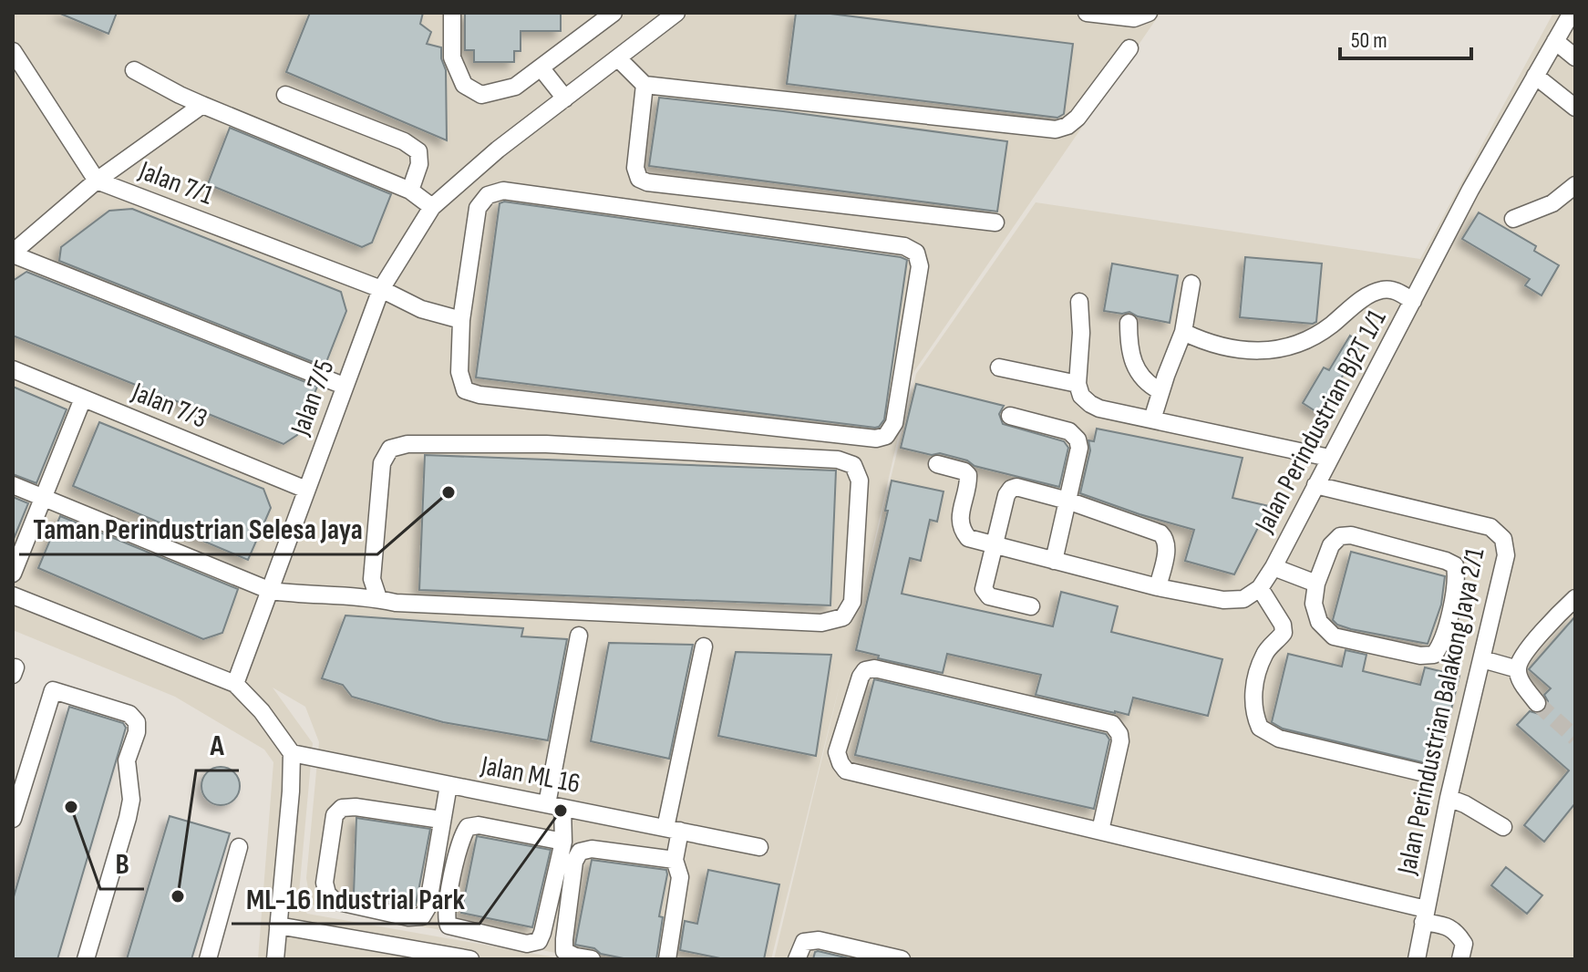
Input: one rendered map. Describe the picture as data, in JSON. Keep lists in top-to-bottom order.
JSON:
{
  "streets": {
    "street": [
      "Jalan 7/1",
      "Jalan 7/5",
      "Jalan 7/3",
      "Jalan Perindustrian BJ2T 1/1",
      "Jalan Perindustrian Balakong Jaya 2/1",
      "Jalan ML 16"
    ]
  },
  "crossings": [
    ["Jalan 7/1", "Jalan 7/5"],
    ["Jalan 7/5", "Jalan 7/3"],
    ["Jalan Perindustrian BJ2T 1/1", "Jalan Perindustrian Balakong Jaya 2/1"]
  ],
  "places": [
    "Taman Perindustrian Selesa Jaya",
    "B",
    "ML-16 Industrial Park",
    "A"
  ],
  "scale_bar": "50 m"
}
